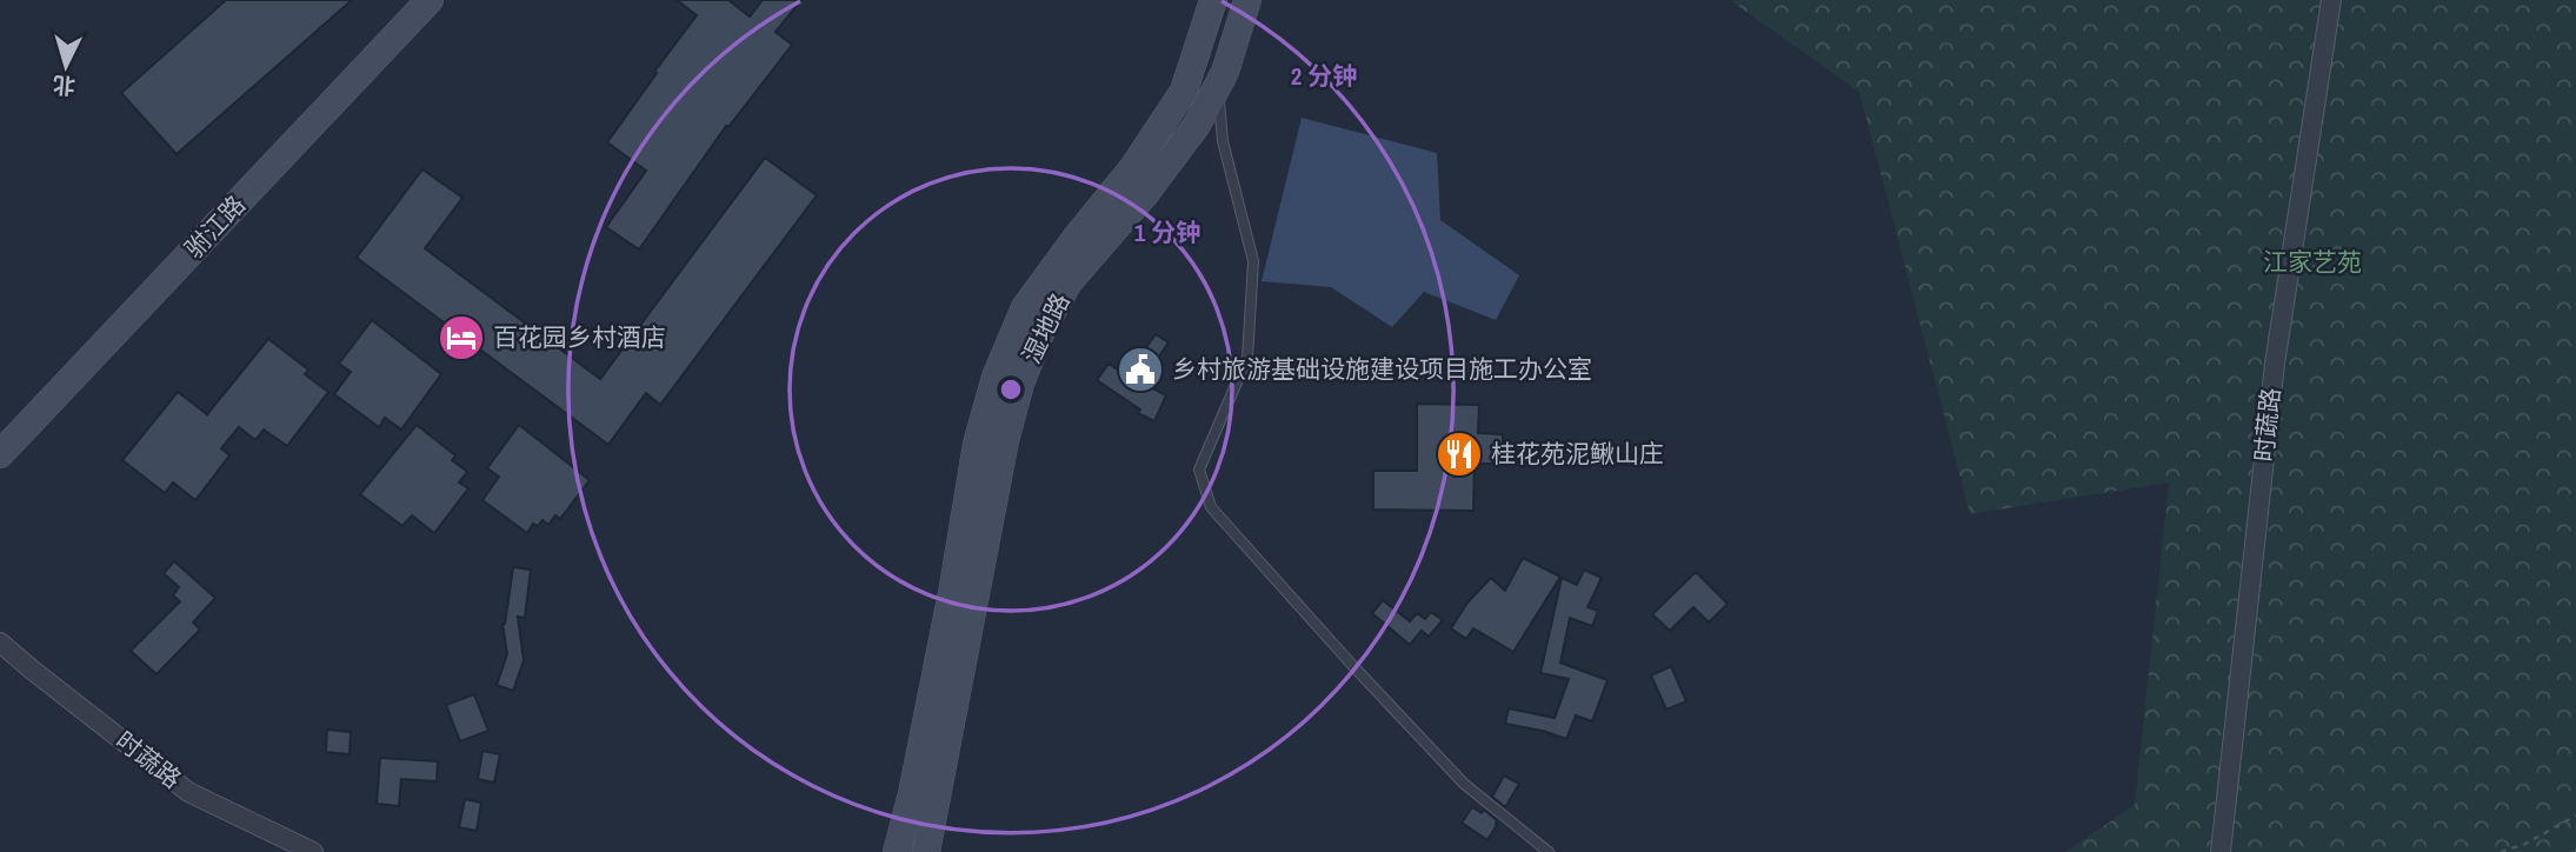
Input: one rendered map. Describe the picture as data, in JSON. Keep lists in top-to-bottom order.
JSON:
{
  "streets": {
    "street": ["驸江路", "湿地路", "时蔬路"]
  },
  "parks": ["江家艺苑"],
  "places": {
    "hotel": ["百花园乡村酒店"],
    "public building": ["乡村旅游基础设施建设项目施工办公室"],
    "restaurant": ["桂花苑泥鳅山庄"]
  },
  "north": "bottom",
  "rings": ["2 分钟", "1 分钟"]
}
